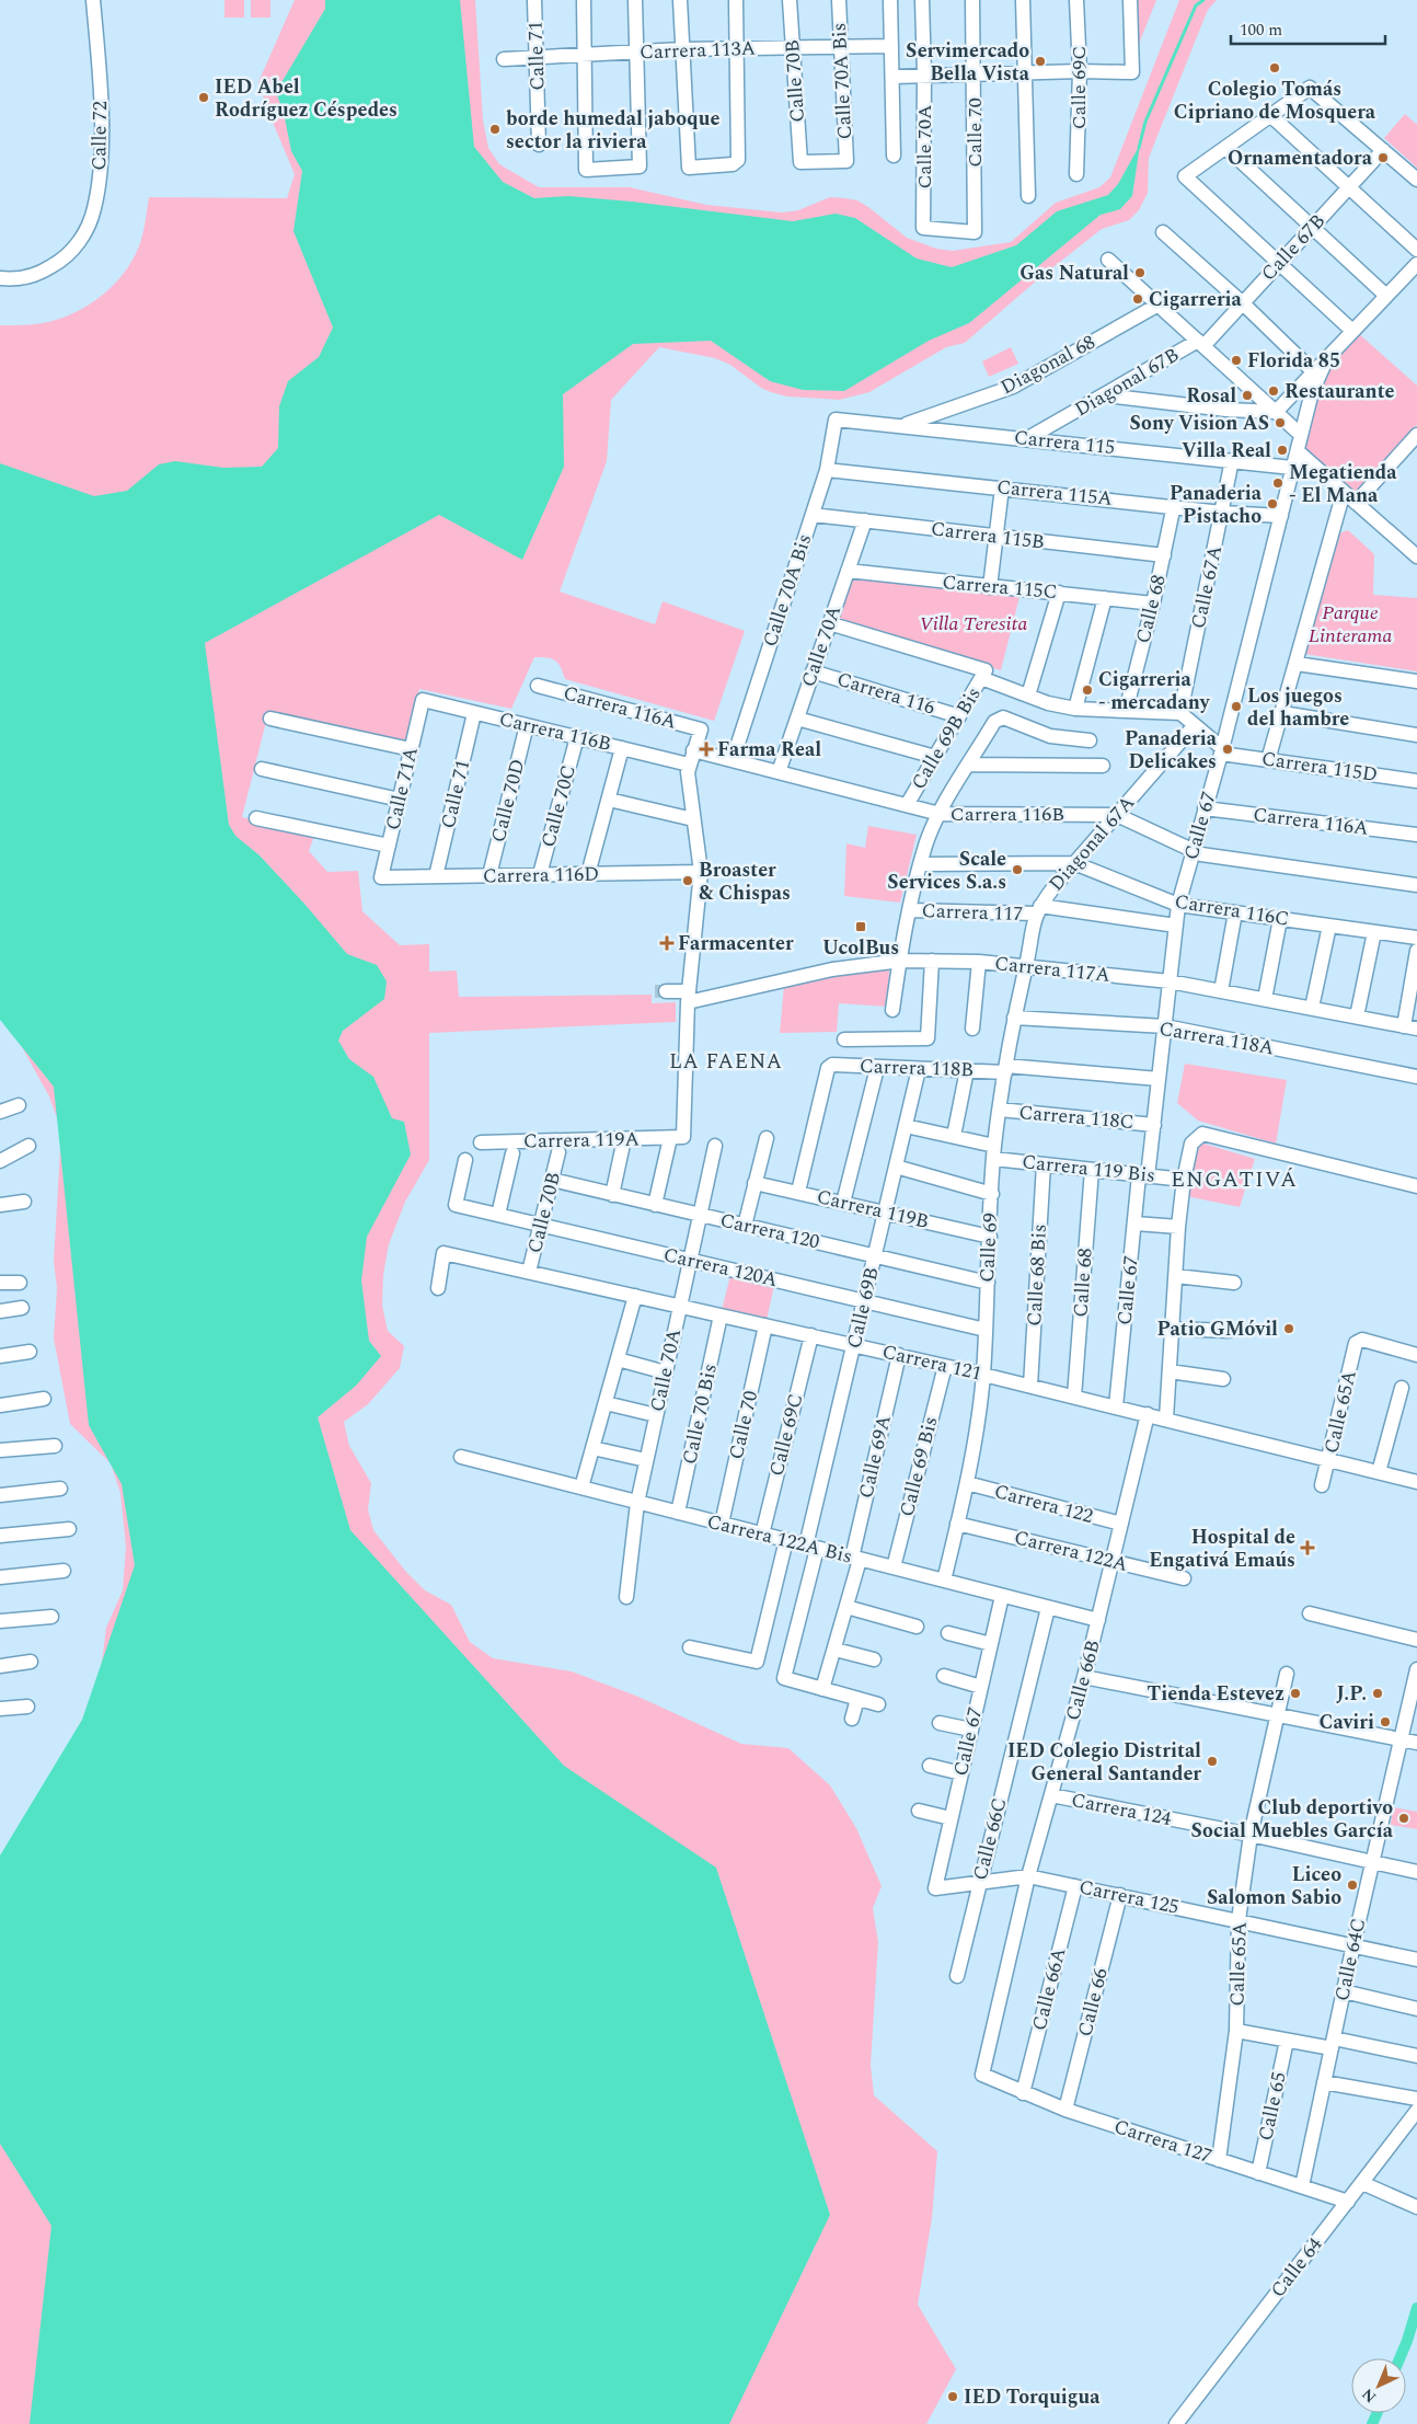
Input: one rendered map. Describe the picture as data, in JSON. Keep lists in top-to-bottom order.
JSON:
{
  "streets": {
    "street": [
      "Carrera 113A",
      "Calle 71",
      "Calle 70B",
      "Calle 70A Bis",
      "Calle 69C",
      "Calle 70",
      "Calle 72",
      "Calle 70A",
      "Calle 67B",
      "Diagonal 68",
      "Diagonal 67B",
      "Carrera 115",
      "Carrera 115A",
      "Carrera 115B",
      "Carrera 115C",
      "Calle 67A",
      "Calle 68",
      "Carrera 116",
      "Carrera 116A",
      "Carrera 116B",
      "Calle 69B Bis",
      "Carrera 115D",
      "Calle 71A",
      "Calle 70D",
      "Calle 70C",
      "Calle 67",
      "Diagonal 67A",
      "Carrera 116D",
      "Carrera 116C",
      "Carrera 117",
      "Carrera 117A",
      "Carrera 118A",
      "Carrera 118B",
      "Carrera 118C",
      "Carrera 119A",
      "Carrera 119 Bis",
      "Carrera 119B",
      "Carrera 120",
      "Calle 69",
      "Carrera 120A",
      "Calle 68 Bis",
      "Calle 69B",
      "Carrera 121",
      "Calle 65A",
      "Calle 70 Bis",
      "Calle 69A",
      "Calle 69 Bis",
      "Carrera 122",
      "Carrera 122A Bis",
      "Carrera 122A",
      "Calle 66B",
      "Carrera 124",
      "Calle 66C",
      "Carrera 125",
      "Calle 64C",
      "Calle 66A",
      "Calle 66",
      "Calle 65",
      "Carrera 127",
      "Calle 64"
    ]
  },
  "crossings": [
    ["Carrera 113A", "Calle 71"],
    ["Carrera 113A", "Calle 70B"],
    ["Carrera 113A", "Calle 70A Bis"],
    ["Carrera 113A", "Calle 70A"],
    ["Calle 71", "Carrera 116B"],
    ["Calle 71", "Carrera 116D"],
    ["Calle 70B", "Calle 70A Bis"],
    ["Calle 70B", "Carrera 120"],
    ["Calle 70B", "Carrera 120A"],
    ["Calle 70B", "Carrera 121"],
    ["Calle 70A Bis", "Carrera 115"],
    ["Calle 70A Bis", "Carrera 115A"],
    ["Calle 70A Bis", "Carrera 115B"],
    ["Calle 70A Bis", "Carrera 116B"],
    ["Calle 69C", "Carrera 121"],
    ["Calle 69C", "Carrera 122A Bis"],
    ["Calle 70", "Calle 70A"],
    ["Calle 70", "Carrera 121"],
    ["Calle 70", "Carrera 122A Bis"],
    ["Calle 70A", "Carrera 115B"],
    ["Calle 70A", "Carrera 115C"],
    ["Calle 70A", "Carrera 116"],
    ["Calle 70A", "Carrera 116B"],
    ["Calle 70A", "Carrera 120"],
    ["Calle 70A", "Carrera 120A"],
    ["Calle 70A", "Carrera 121"],
    ["Calle 70A", "Carrera 122A Bis"],
    ["Calle 67B", "Diagonal 67B"],
    ["Diagonal 68", "Carrera 115"],
    ["Diagonal 67B", "Carrera 115"],
    ["Carrera 115", "Calle 67A"],
    ["Carrera 115", "Calle 67"],
    ["Carrera 115A", "Calle 67A"],
    ["Carrera 115A", "Calle 68"],
    ["Carrera 115A", "Calle 67"],
    ["Carrera 115B", "Calle 68"],
    ["Carrera 115C", "Calle 68"],
    ["Calle 68", "Carrera 119 Bis"],
    ["Calle 68", "Carrera 121"],
    ["Carrera 116", "Calle 69B Bis"],
    ["Carrera 116A", "Carrera 116B"],
    ["Carrera 116A", "Calle 67"],
    ["Carrera 116B", "Calle 69B Bis"],
    ["Carrera 116B", "Calle 71A"],
    ["Carrera 116B", "Calle 70D"],
    ["Carrera 116B", "Calle 70C"],
    ["Carrera 116B", "Calle 67"],
    ["Carrera 116B", "Diagonal 67A"],
    ["Carrera 115D", "Calle 67"],
    ["Calle 71A", "Carrera 116D"],
    ["Calle 70D", "Carrera 116D"],
    ["Calle 70C", "Carrera 116D"],
    ["Calle 67", "Carrera 116C"],
    ["Calle 67", "Carrera 117"],
    ["Calle 67", "Carrera 117A"],
    ["Calle 67", "Carrera 118A"],
    ["Calle 67", "Carrera 118B"],
    ["Calle 67", "Carrera 118C"],
    ["Calle 67", "Carrera 119 Bis"],
    ["Calle 67", "Carrera 121"],
    ["Calle 67", "Carrera 122A Bis"],
    ["Calle 67", "Carrera 125"],
    ["Diagonal 67A", "Carrera 116C"],
    ["Diagonal 67A", "Carrera 117"],
    ["Diagonal 67A", "Calle 69"],
    ["Carrera 117", "Calle 69"],
    ["Carrera 117A", "Calle 69"],
    ["Carrera 118A", "Calle 69"],
    ["Carrera 118B", "Carrera 119B"],
    ["Carrera 118B", "Calle 69"],
    ["Carrera 118B", "Calle 69B"],
    ["Carrera 118C", "Calle 69"],
    ["Carrera 119 Bis", "Calle 69"],
    ["Carrera 119 Bis", "Calle 68 Bis"],
    ["Carrera 119 Bis", "Calle 69B"],
    ["Carrera 119B", "Calle 69"],
    ["Carrera 119B", "Calle 69B"],
    ["Carrera 120", "Calle 69"],
    ["Carrera 120", "Calle 69B"],
    ["Calle 69", "Carrera 120A"],
    ["Calle 69", "Carrera 121"],
    ["Calle 69", "Carrera 122"],
    ["Calle 69", "Carrera 122A Bis"],
    ["Calle 69", "Carrera 122A"],
    ["Carrera 120A", "Calle 69B"],
    ["Calle 68 Bis", "Carrera 121"],
    ["Calle 69B", "Carrera 121"],
    ["Calle 69B", "Calle 69A"],
    ["Calle 69B", "Carrera 122A Bis"],
    ["Carrera 121", "Calle 65A"],
    ["Carrera 121", "Calle 70 Bis"],
    ["Carrera 121", "Calle 69A"],
    ["Carrera 121", "Calle 69 Bis"],
    ["Carrera 121", "Calle 66B"],
    ["Calle 65A", "Carrera 124"],
    ["Calle 65A", "Carrera 125"],
    ["Calle 65A", "Carrera 127"],
    ["Calle 70 Bis", "Carrera 122A Bis"],
    ["Calle 69A", "Carrera 122A Bis"],
    ["Calle 69 Bis", "Carrera 122A Bis"],
    ["Carrera 122", "Calle 66B"],
    ["Carrera 122A Bis", "Calle 66B"],
    ["Carrera 122A Bis", "Calle 66C"],
    ["Carrera 122A", "Calle 66B"],
    ["Calle 66B", "Carrera 124"],
    ["Calle 66B", "Carrera 125"],
    ["Calle 66B", "Carrera 127"],
    ["Carrera 124", "Calle 64C"],
    ["Calle 66C", "Carrera 125"],
    ["Carrera 125", "Calle 64C"],
    ["Carrera 125", "Calle 66A"],
    ["Carrera 125", "Calle 66"],
    ["Calle 64C", "Carrera 127"],
    ["Calle 66A", "Carrera 127"],
    ["Calle 66", "Carrera 127"],
    ["Calle 65", "Carrera 127"],
    ["Carrera 127", "Calle 64"]
  ],
  "districts": ["LA FAENA", "ENGATIVÁ"],
  "parks": ["Parque Linterama", "Villa Teresita"],
  "places": {
    "other": [
      "Servimercado Bella Vista",
      "Colegio Tomás Cipriano de Mosquera",
      "IED Abel Rodríguez Céspedes",
      "borde humedal jaboque sector la riviera",
      "Ornamentadora",
      "Gas Natural",
      "Cigarreria",
      "Florida 85",
      "Restaurante",
      "Rosal",
      "Sony Vision AS",
      "Villa Real",
      "Megatienda - El Mana",
      "Panaderia Pistacho",
      "Cigarreria - mercadany",
      "Los juegos del hambre",
      "Panaderia Delicakes",
      "Scale Services S.a.s",
      "Broaster & Chispas",
      "Patio GMóvil",
      "Tienda Estevez",
      "J.P.",
      "Caviri",
      "IED Colegio Distrital General Santander",
      "Club deportivo Social Muebles García",
      "Liceo Salomon Sabio",
      "IED Torquigua"
    ],
    "health": ["Farma Real", "Farmacenter", "Hospital de Engativá Emaús"],
    "transit": ["UcolBus"]
  },
  "scale_bar": "100 m",
  "north": "bottom left"
}
